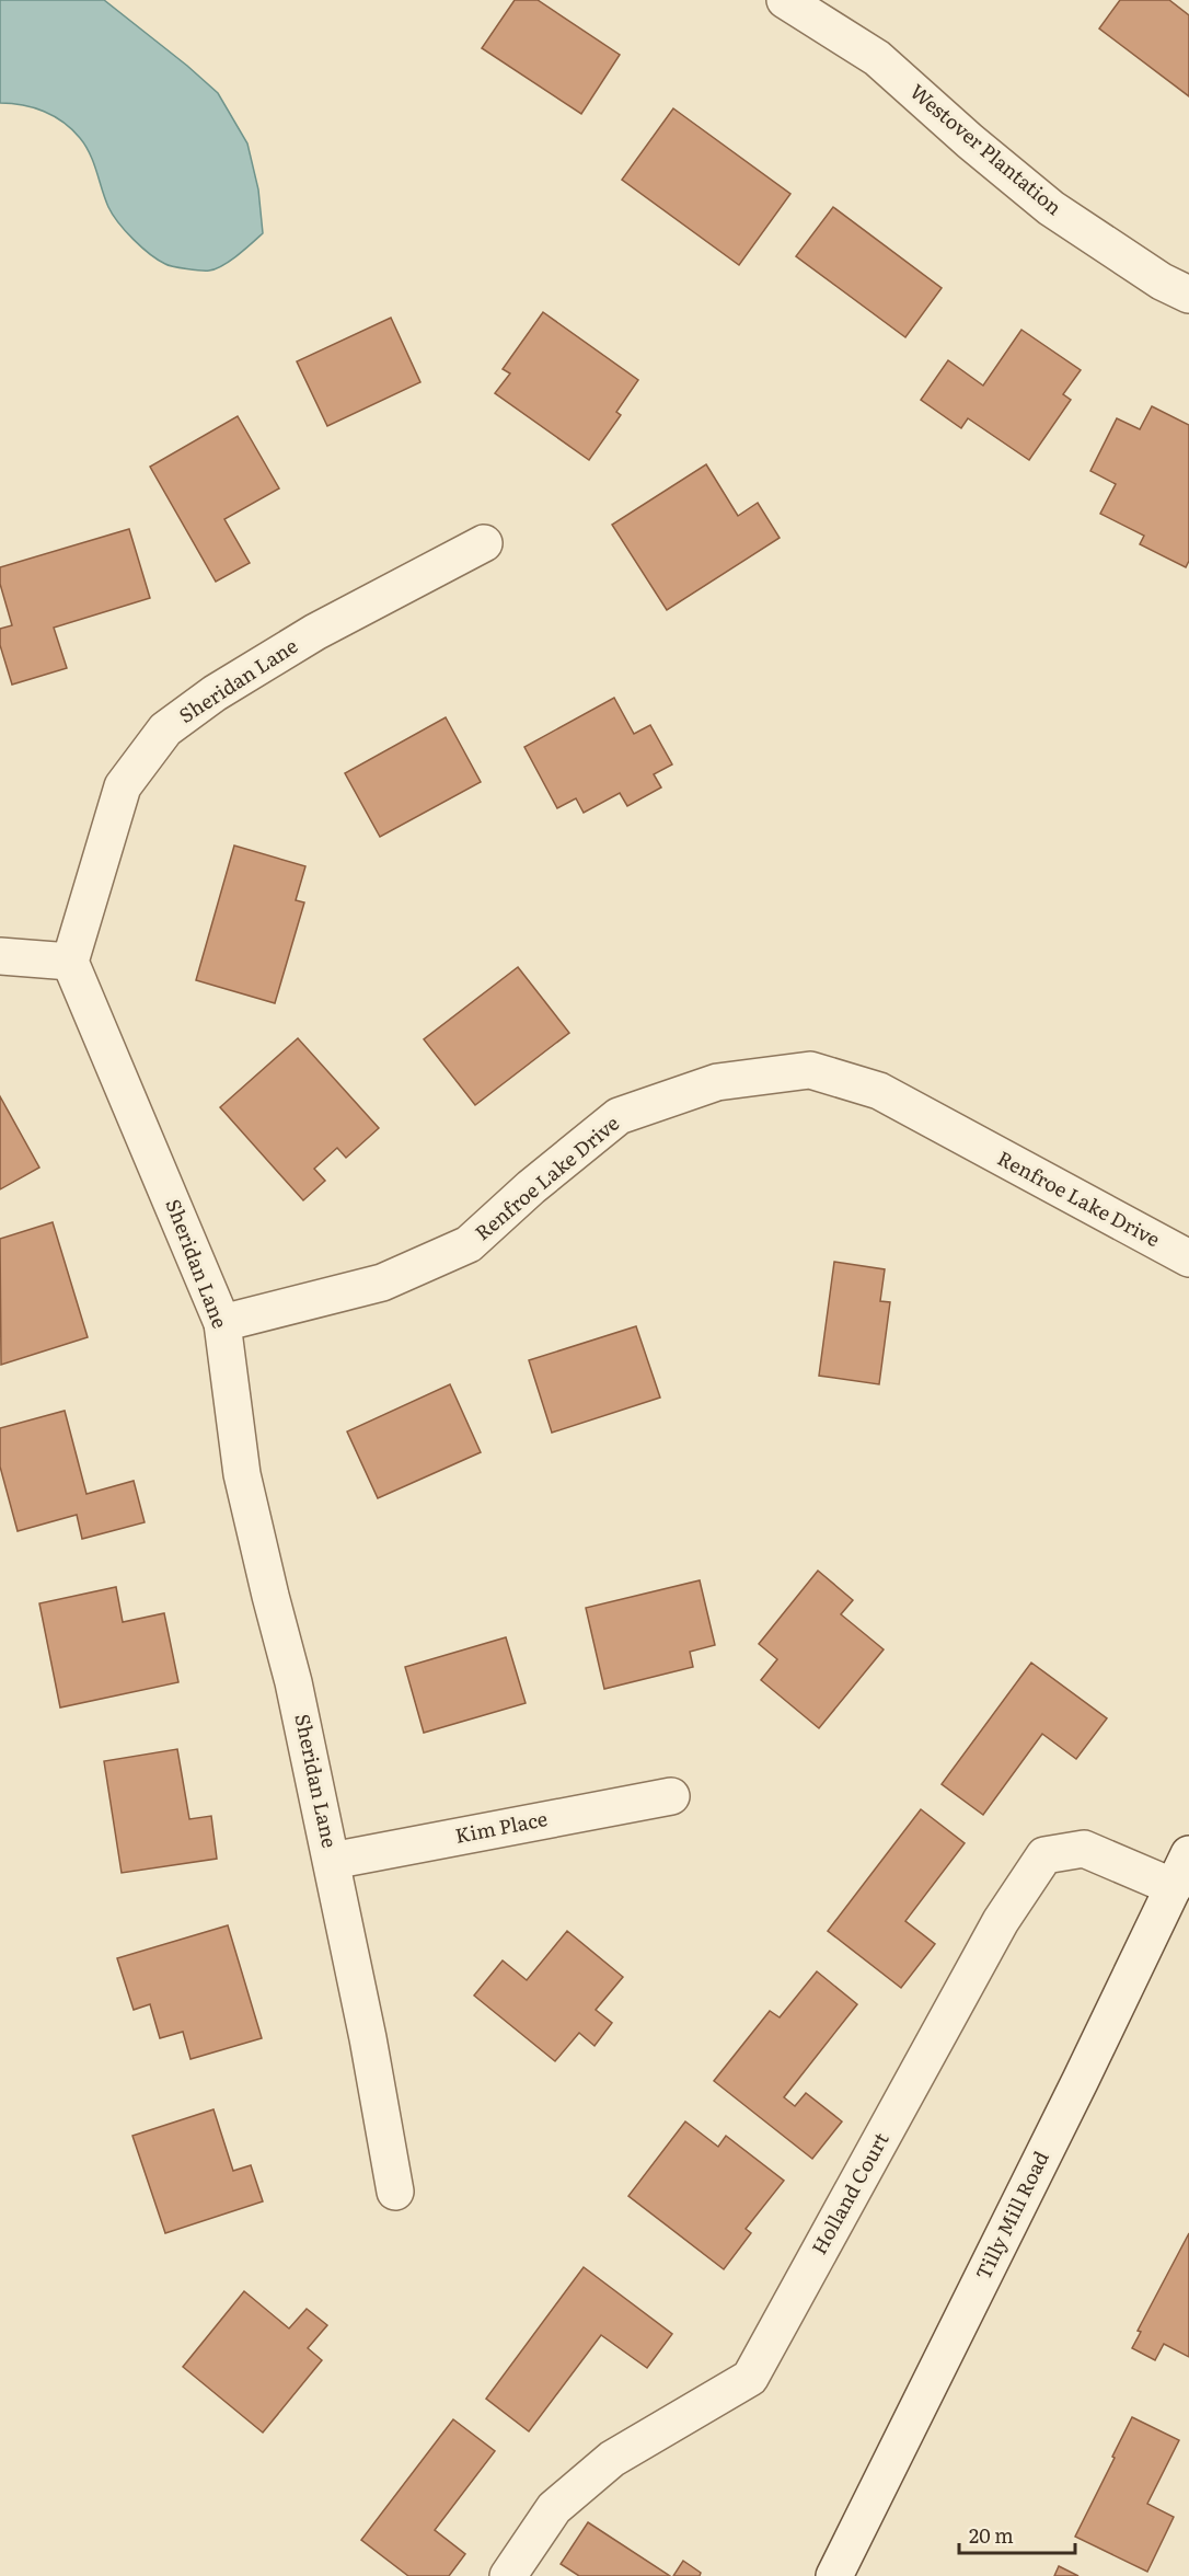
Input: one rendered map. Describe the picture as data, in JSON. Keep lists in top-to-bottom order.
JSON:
{
  "streets": {
    "street": [
      "Westover Plantation",
      "Sheridan Lane",
      "Renfroe Lake Drive",
      "Kim Place",
      "Holland Court",
      "Tilly Mill Road"
    ]
  },
  "crossings": [
    ["Sheridan Lane", "Renfroe Lake Drive"],
    ["Sheridan Lane", "Kim Place"],
    ["Holland Court", "Tilly Mill Road"]
  ],
  "scale_bar": "20 m"
}
